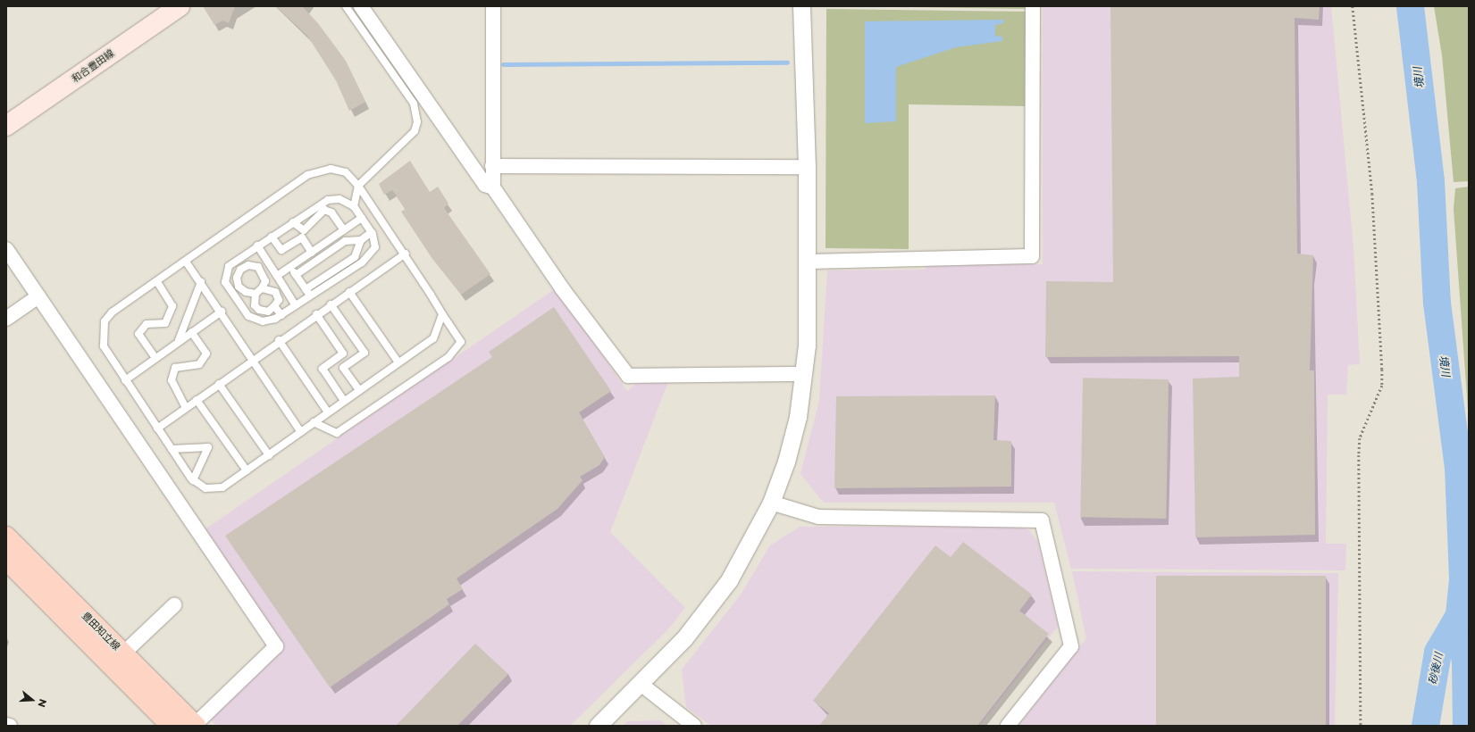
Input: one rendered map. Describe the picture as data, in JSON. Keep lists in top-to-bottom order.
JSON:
{
  "streets": {
    "main road": ["和合豊田線", "豊田知立線"]
  },
  "water": ["境川", "砂後川"],
  "north": "right"
}
